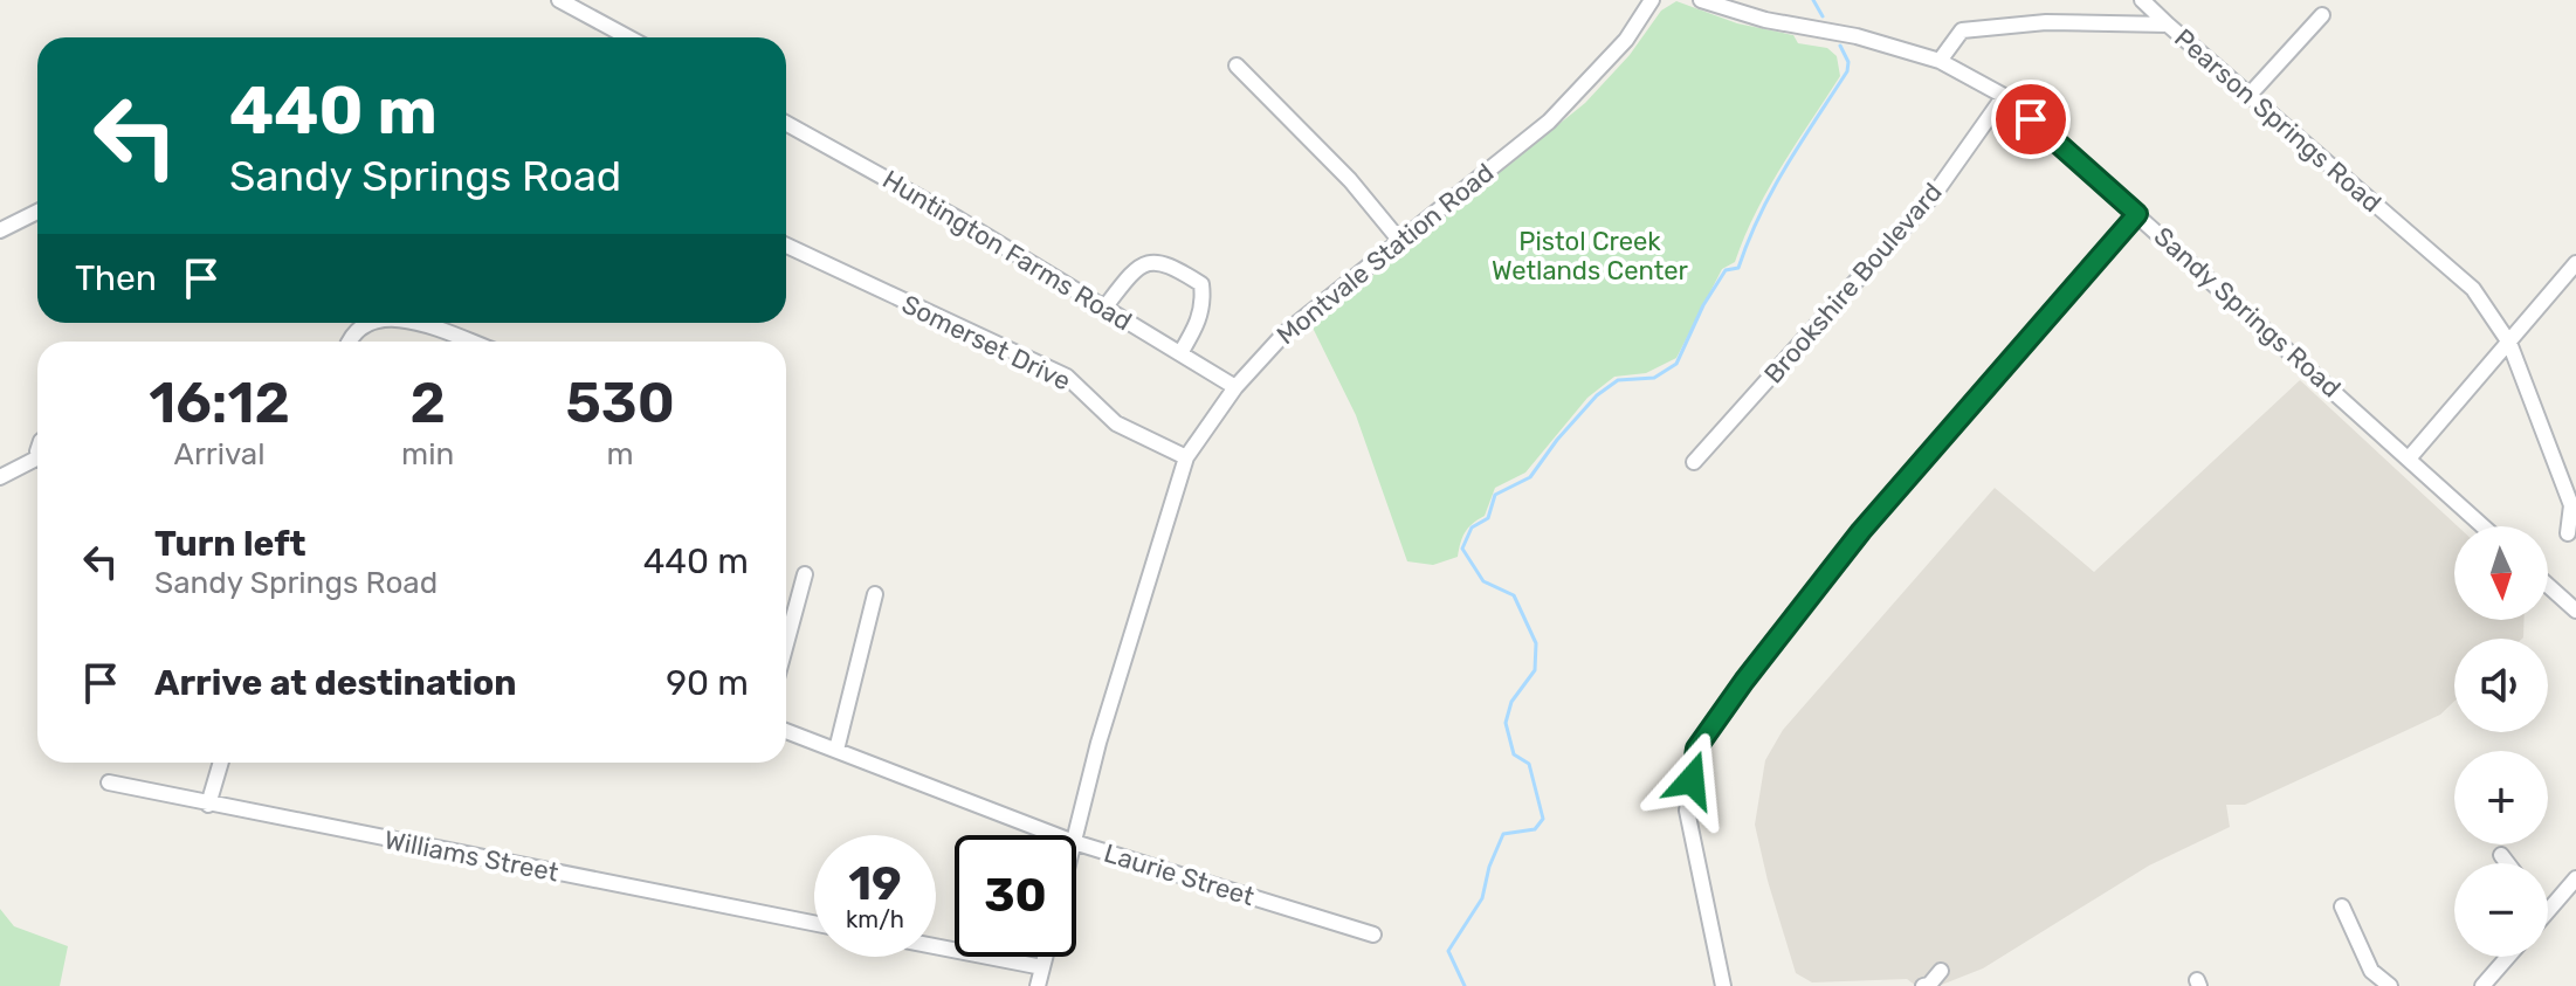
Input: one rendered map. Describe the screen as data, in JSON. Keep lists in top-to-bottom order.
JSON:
{
  "streets": {
    "street": [
      "Pearson Springs Road",
      "Huntington Farms Road",
      "Montvale Station Road",
      "Brookshire Boulevard",
      "Sandy Springs Road",
      "Somerset Drive",
      "Williams Street",
      "Laurie Street"
    ]
  },
  "crossings": [
    ["Pearson Springs Road", "Sandy Springs Road"],
    ["Huntington Farms Road", "Montvale Station Road"],
    ["Montvale Station Road", "Somerset Drive"],
    ["Brookshire Boulevard", "Sandy Springs Road"]
  ],
  "parks": ["Pistol Creek Wetlands Center"],
  "north": "bottom",
  "page": {
    "turn": ["440 m", "Sandy Springs Road"],
    "then": "Then",
    "eta": [
      "16:12",
      "Arrival",
      "2",
      "min",
      "530",
      "m"
    ],
    "list": [
      {
        "name": "Turn left",
        "note": "Sandy Springs Road",
        "value": "440 m"
      },
      {
        "name": "Arrive at destination",
        "value": "90 m"
      }
    ],
    "map_buttons": ["+", "−"],
    "speed": "19 km/h",
    "limit": "30"
  }
}
